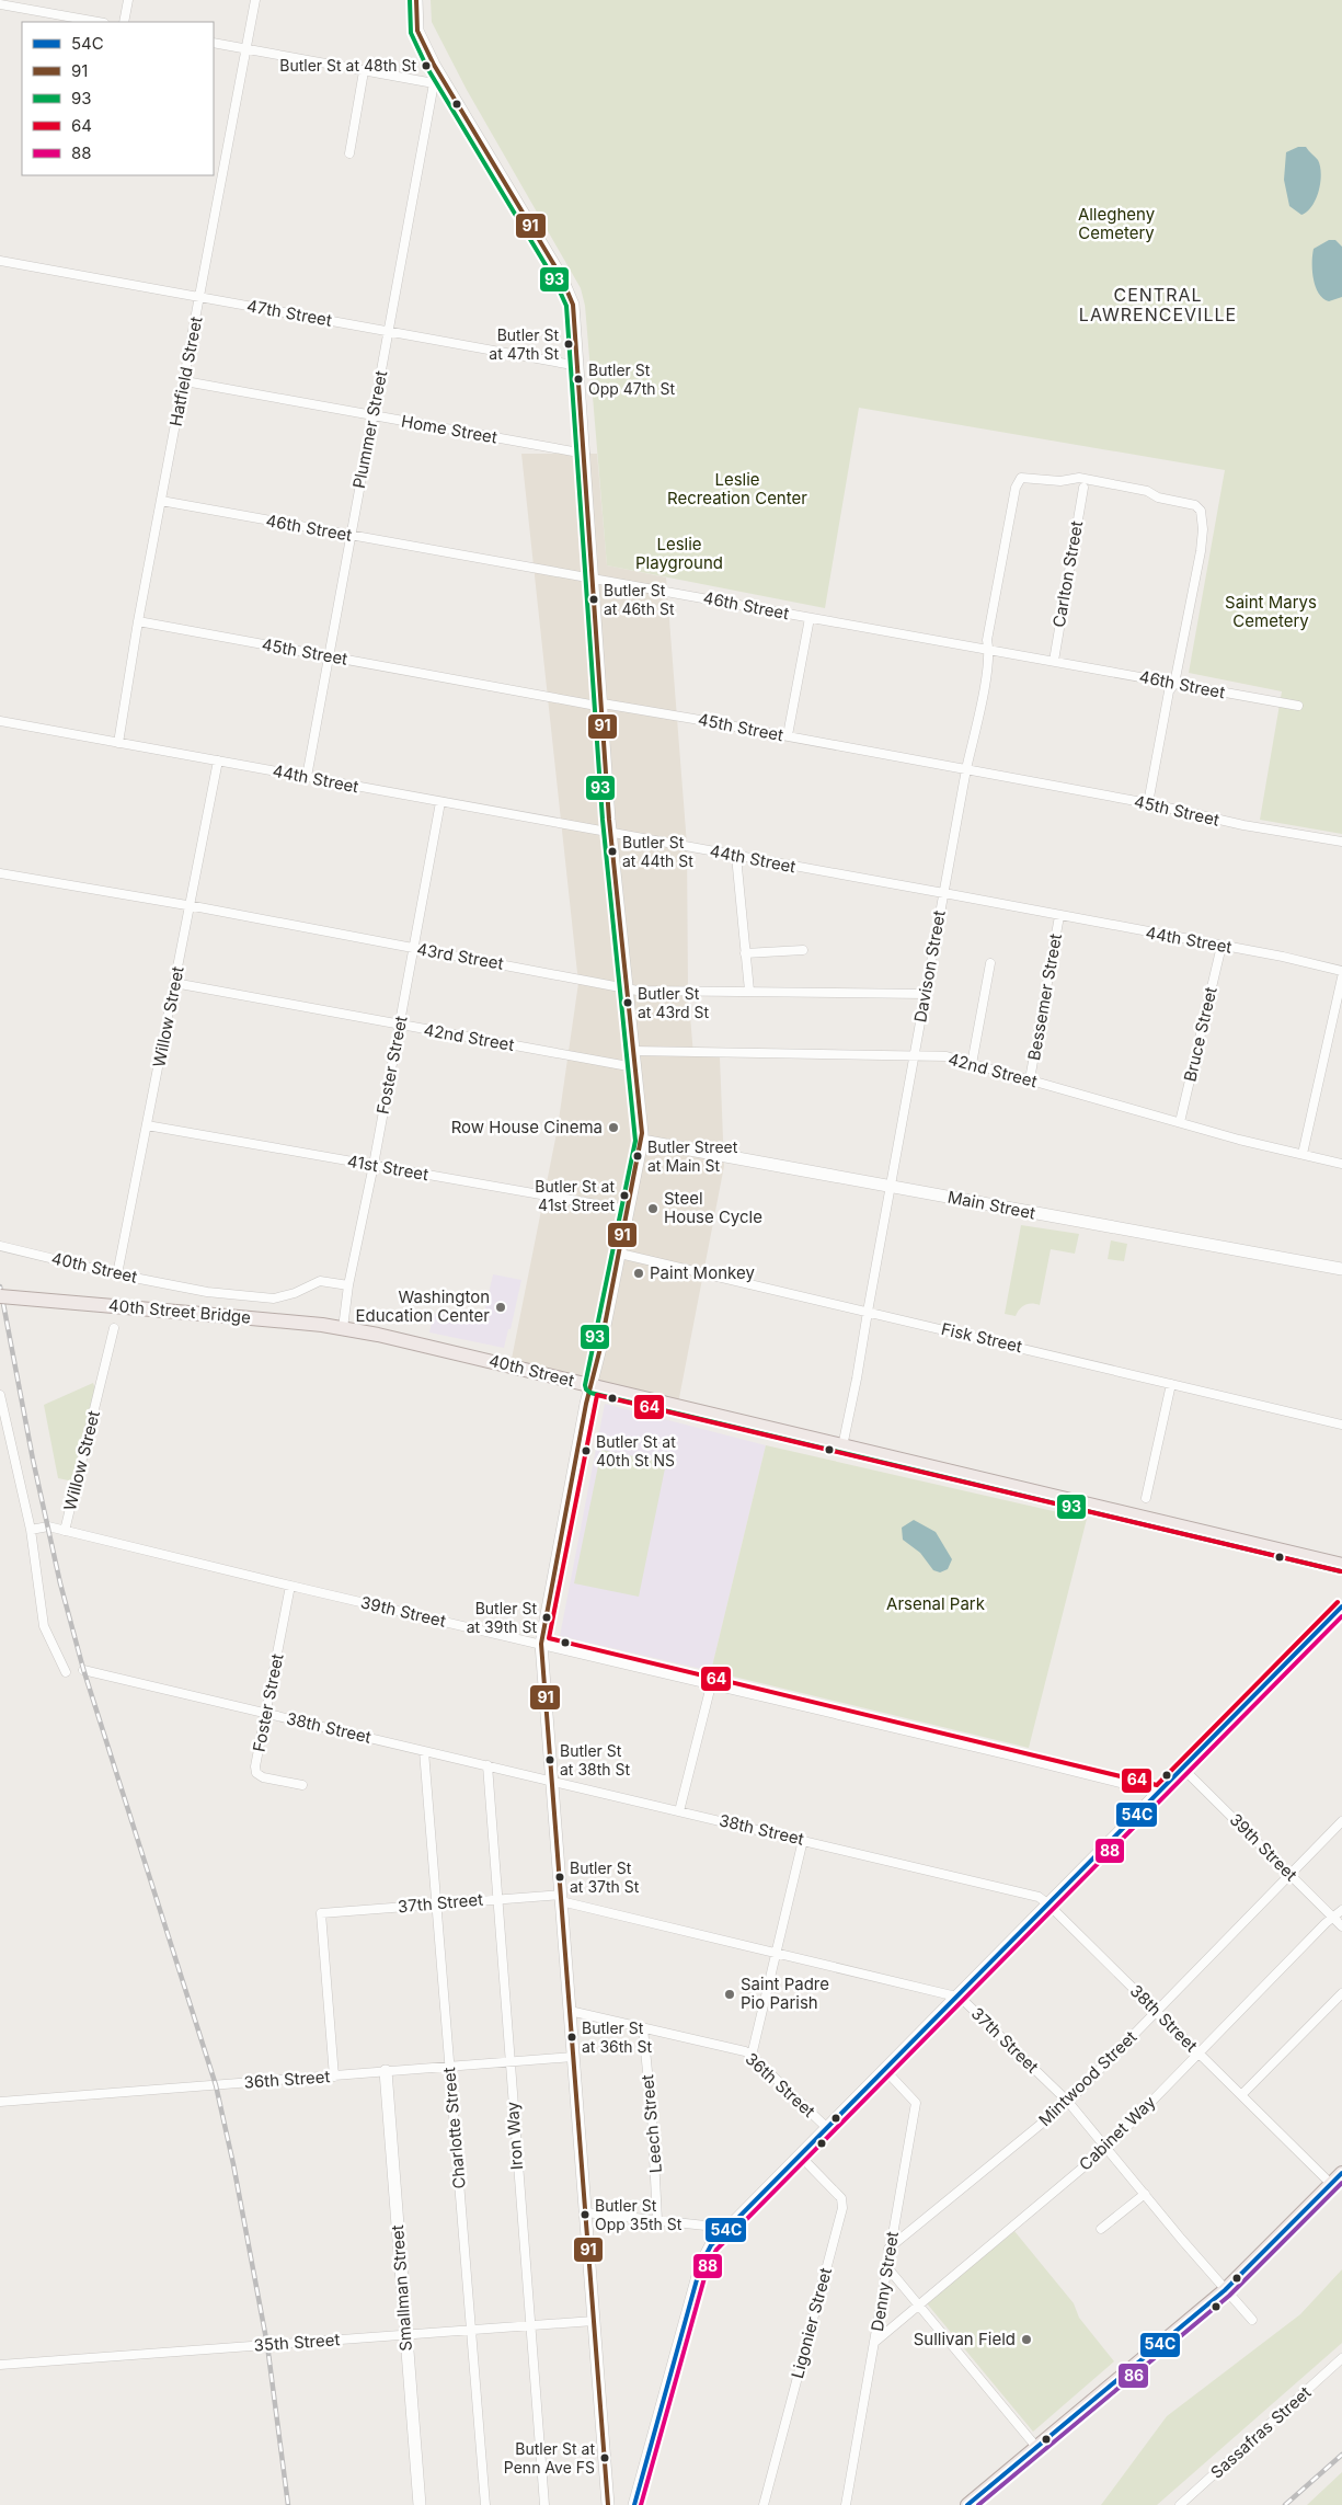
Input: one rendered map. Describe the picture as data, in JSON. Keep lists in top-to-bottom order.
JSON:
{
  "streets": {
    "main road": [
      "Main Street",
      "40th Street",
      "40th Street Bridge",
      "Smallman Street"
    ],
    "street": [
      "47th Street",
      "Hatfield Street",
      "Plummer Street",
      "Home Street",
      "46th Street",
      "Carlton Street",
      "45th Street",
      "44th Street",
      "43rd Street",
      "Davison Street",
      "Bessemer Street",
      "Willow Street",
      "Bruce Street",
      "42nd Street",
      "Foster Street",
      "41st Street",
      "Fisk Street",
      "39th Street",
      "38th Street",
      "37th Street",
      "Mintwood Street",
      "36th Street",
      "Leech Street",
      "Charlotte Street",
      "Cabinet Way",
      "Iron Way",
      "Denny Street",
      "Ligonier Street",
      "35th Street",
      "Sassafras Street"
    ]
  },
  "crossings": [
    ["47th Street", "Hatfield Street"],
    ["47th Street", "Plummer Street"],
    ["Hatfield Street", "Home Street"],
    ["Hatfield Street", "46th Street"],
    ["Hatfield Street", "45th Street"],
    ["Hatfield Street", "44th Street"],
    ["Plummer Street", "Home Street"],
    ["Plummer Street", "46th Street"],
    ["Plummer Street", "45th Street"],
    ["Plummer Street", "44th Street"],
    ["46th Street", "Carlton Street"],
    ["46th Street", "Davison Street"],
    ["45th Street", "Davison Street"],
    ["44th Street", "Davison Street"],
    ["44th Street", "Bessemer Street"],
    ["44th Street", "Willow Street"],
    ["44th Street", "Bruce Street"],
    ["44th Street", "Foster Street"],
    ["43rd Street", "Davison Street"],
    ["43rd Street", "Willow Street"],
    ["43rd Street", "Foster Street"],
    ["Davison Street", "42nd Street"],
    ["Davison Street", "Main Street"],
    ["Davison Street", "40th Street"],
    ["Davison Street", "Fisk Street"],
    ["Bessemer Street", "42nd Street"],
    ["Willow Street", "42nd Street"],
    ["Willow Street", "41st Street"],
    ["Willow Street", "40th Street"],
    ["Willow Street", "39th Street"],
    ["Bruce Street", "42nd Street"],
    ["42nd Street", "Foster Street"],
    ["Foster Street", "41st Street"],
    ["Foster Street", "40th Street"],
    ["Foster Street", "40th Street Bridge"],
    ["Foster Street", "39th Street"],
    ["Foster Street", "38th Street"],
    ["40th Street", "40th Street Bridge"],
    ["39th Street", "Mintwood Street"],
    ["39th Street", "Cabinet Way"],
    ["38th Street", "Mintwood Street"],
    ["38th Street", "Charlotte Street"],
    ["38th Street", "Cabinet Way"],
    ["38th Street", "Iron Way"],
    ["37th Street", "Mintwood Street"],
    ["37th Street", "36th Street"],
    ["37th Street", "Charlotte Street"],
    ["37th Street", "Cabinet Way"],
    ["37th Street", "Iron Way"],
    ["Mintwood Street", "Denny Street"],
    ["36th Street", "Leech Street"],
    ["36th Street", "Charlotte Street"],
    ["36th Street", "Iron Way"],
    ["36th Street", "Smallman Street"],
    ["Charlotte Street", "35th Street"],
    ["Cabinet Way", "Denny Street"],
    ["Iron Way", "35th Street"],
    ["Smallman Street", "35th Street"]
  ],
  "districts": ["CENTRAL LAWRENCEVILLE"],
  "parks": [
    "Allegheny Cemetery",
    "Leslie Recreation Center",
    "Leslie Playground",
    "Saint Marys Cemetery",
    "Arsenal Park"
  ],
  "places": [
    "Butler St at 48th St",
    "Butler St at 47th St",
    "Butler St Opp 47th St",
    "Butler St at 46th St",
    "Butler St at 44th St",
    "Butler St at 43rd St",
    "Row House Cinema",
    "Butler Street at Main St",
    "Butler St at 41st Street",
    "Steel House Cycle",
    "Paint Monkey",
    "Washington Education Center",
    "Butler St at 40th St NS",
    "Butler St at 39th St",
    "Butler St at 38th St",
    "Butler St at 37th St",
    "Saint Padre Pio Parish",
    "Butler St at 36th St",
    "Butler St Opp 35th St",
    "Sullivan Field",
    "Butler St at Penn Ave FS"
  ],
  "lines": [
    "transit line 91",
    "transit line 93",
    "transit line 64",
    "transit line 54C",
    "transit line 88",
    "transit line 86"
  ],
  "legend": [
    "54C",
    "91",
    "93",
    "64",
    "88"
  ]
}
